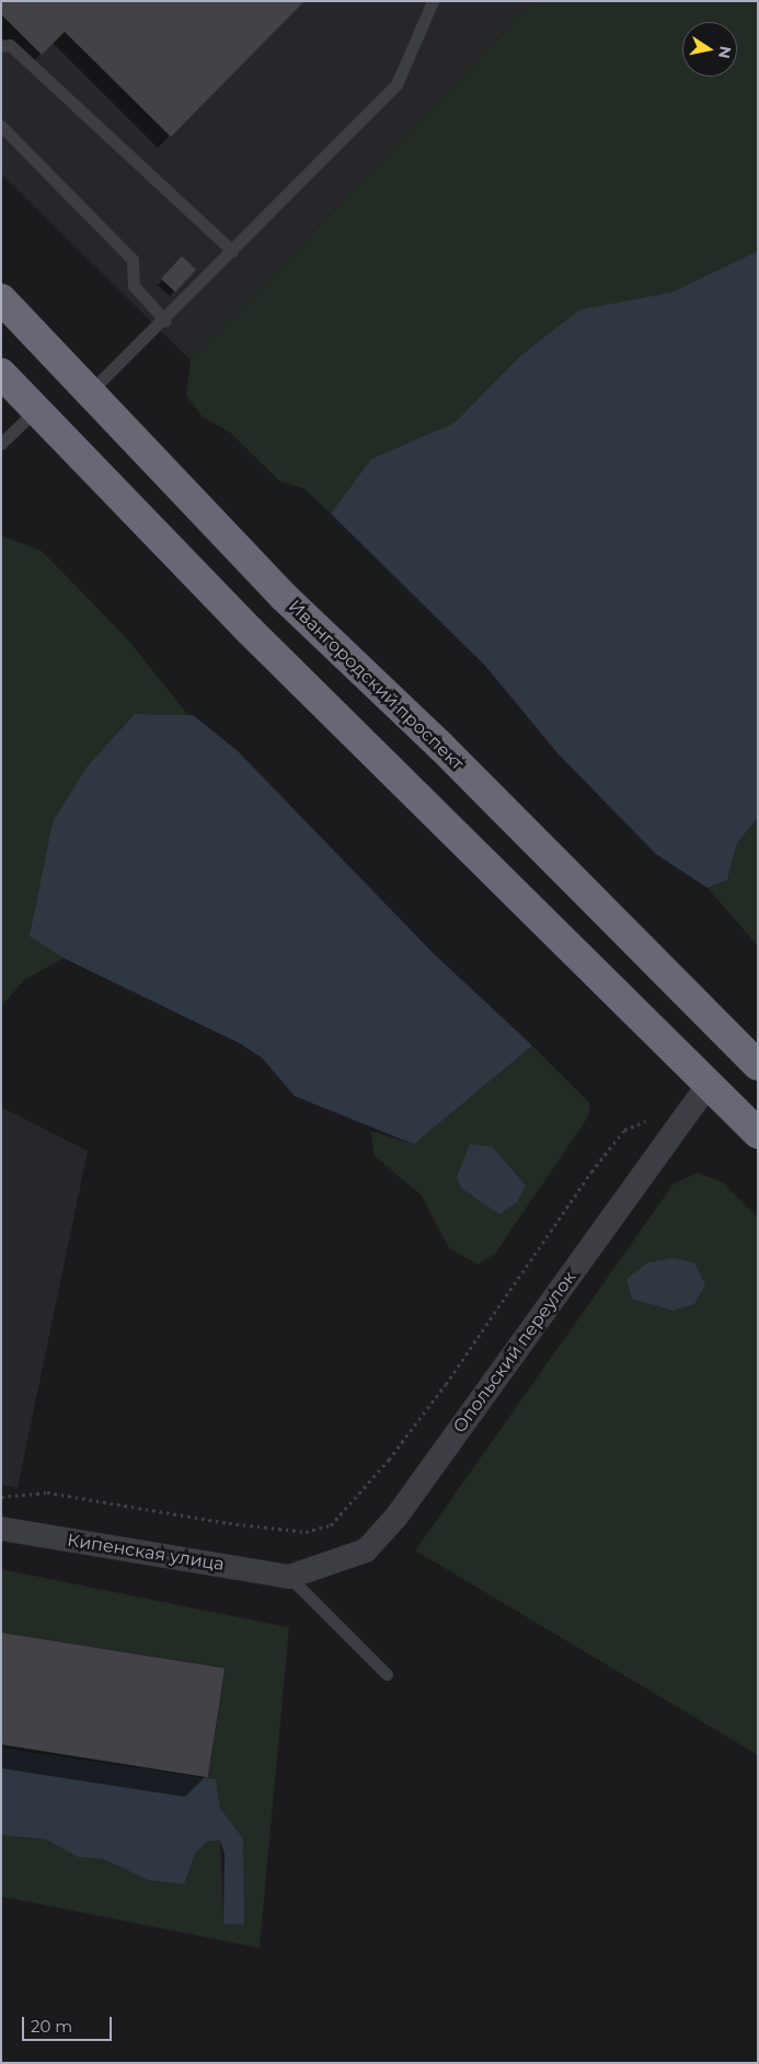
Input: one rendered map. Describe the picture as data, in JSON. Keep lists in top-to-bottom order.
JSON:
{
  "streets": {
    "highway": ["Ивангородский проспект"],
    "street": ["Опольский переулок", "Кипенская улица"]
  },
  "crossings": [
    ["Опольский переулок", "Кипенская улица"]
  ],
  "scale_bar": "20 m",
  "north": "right"
}
